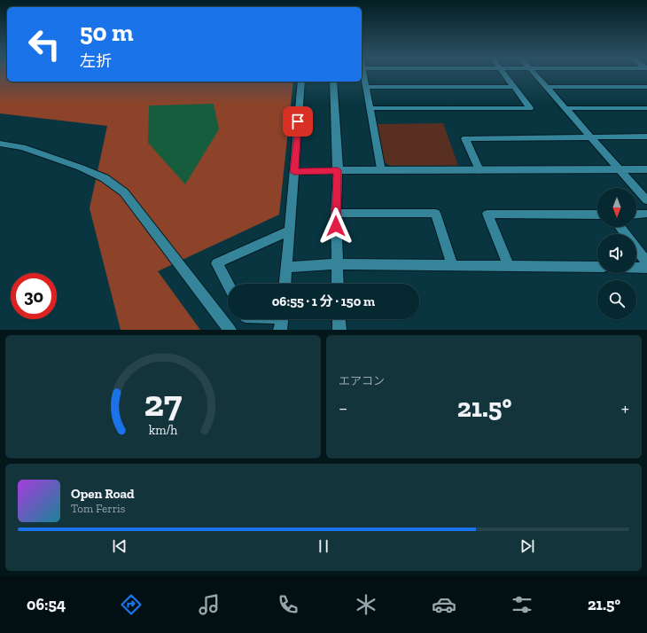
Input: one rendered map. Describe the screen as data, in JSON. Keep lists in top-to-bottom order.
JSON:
{
  "north": "bottom",
  "page": {
    "turn": ["50 m", "左折"],
    "limit": "30",
    "trip": "06:55 · 1 分 · 150 m",
    "tile": "エアコン",
    "heat": ["−", "21.5°", "+"],
    "song": ["Open Road", "Tom Ferris"],
    "tabs": ["06:54", "21.5°"],
    "gauge": ["27", "km/h"]
  }
}
